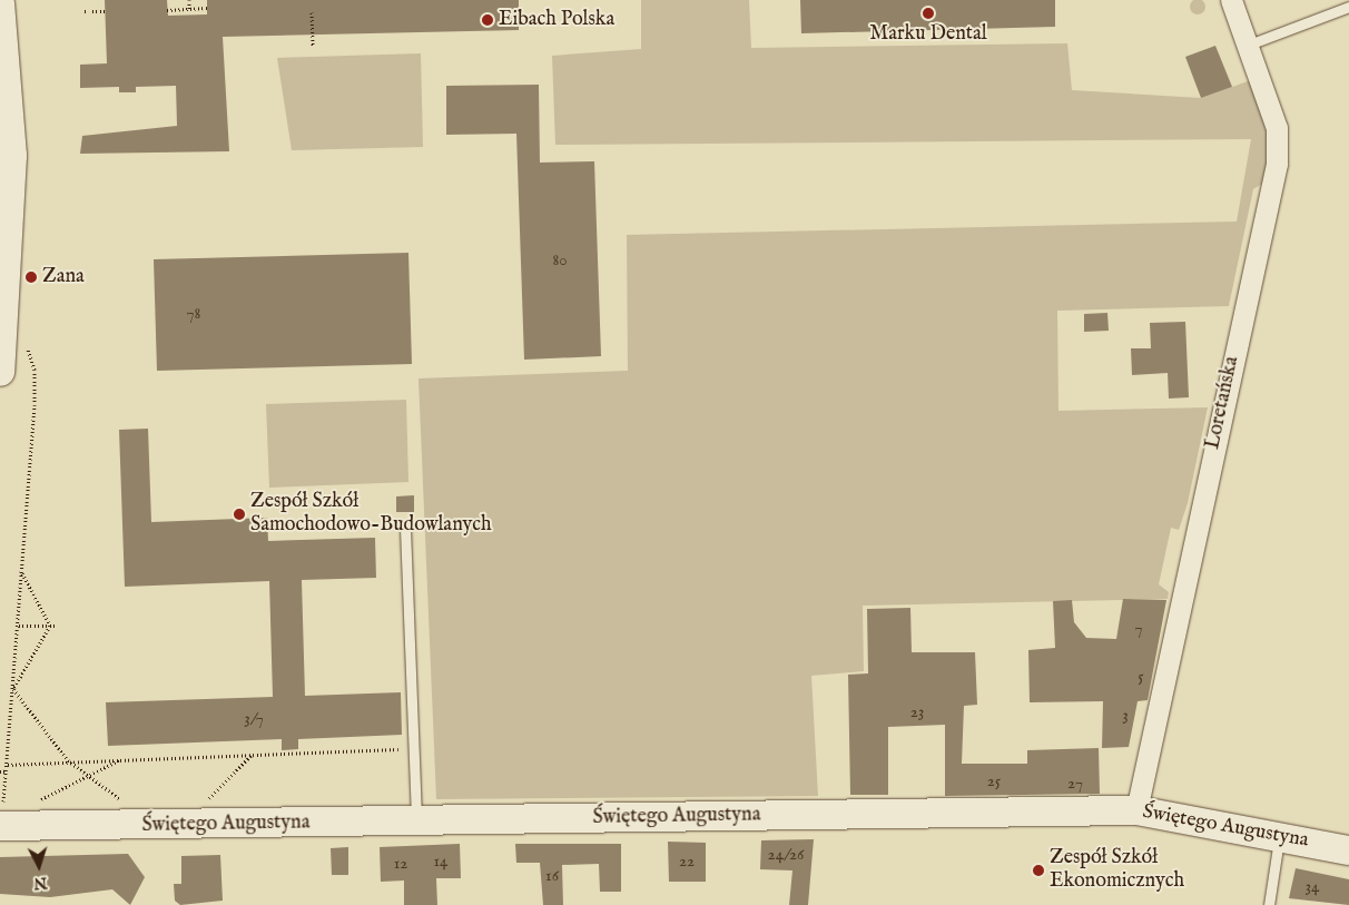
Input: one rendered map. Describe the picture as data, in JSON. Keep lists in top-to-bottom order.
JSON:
{
  "streets": {
    "street": ["Loretańska", "Świętego Augustyna"]
  },
  "crossings": [
    ["Loretańska", "Świętego Augustyna"]
  ],
  "places": [
    "Marku Dental",
    "Eibach Polska",
    "Zana",
    "Zespół Szkół Samochodowo-Budowlanych",
    "Zespół Szkół Ekonomicznych"
  ],
  "house_numbers": [
    "80",
    "78",
    "7",
    "5",
    "23",
    "3",
    "3/7",
    "25",
    "27",
    "24/26",
    "14",
    "22",
    "12",
    "16",
    "34"
  ],
  "north": "bottom"
}
